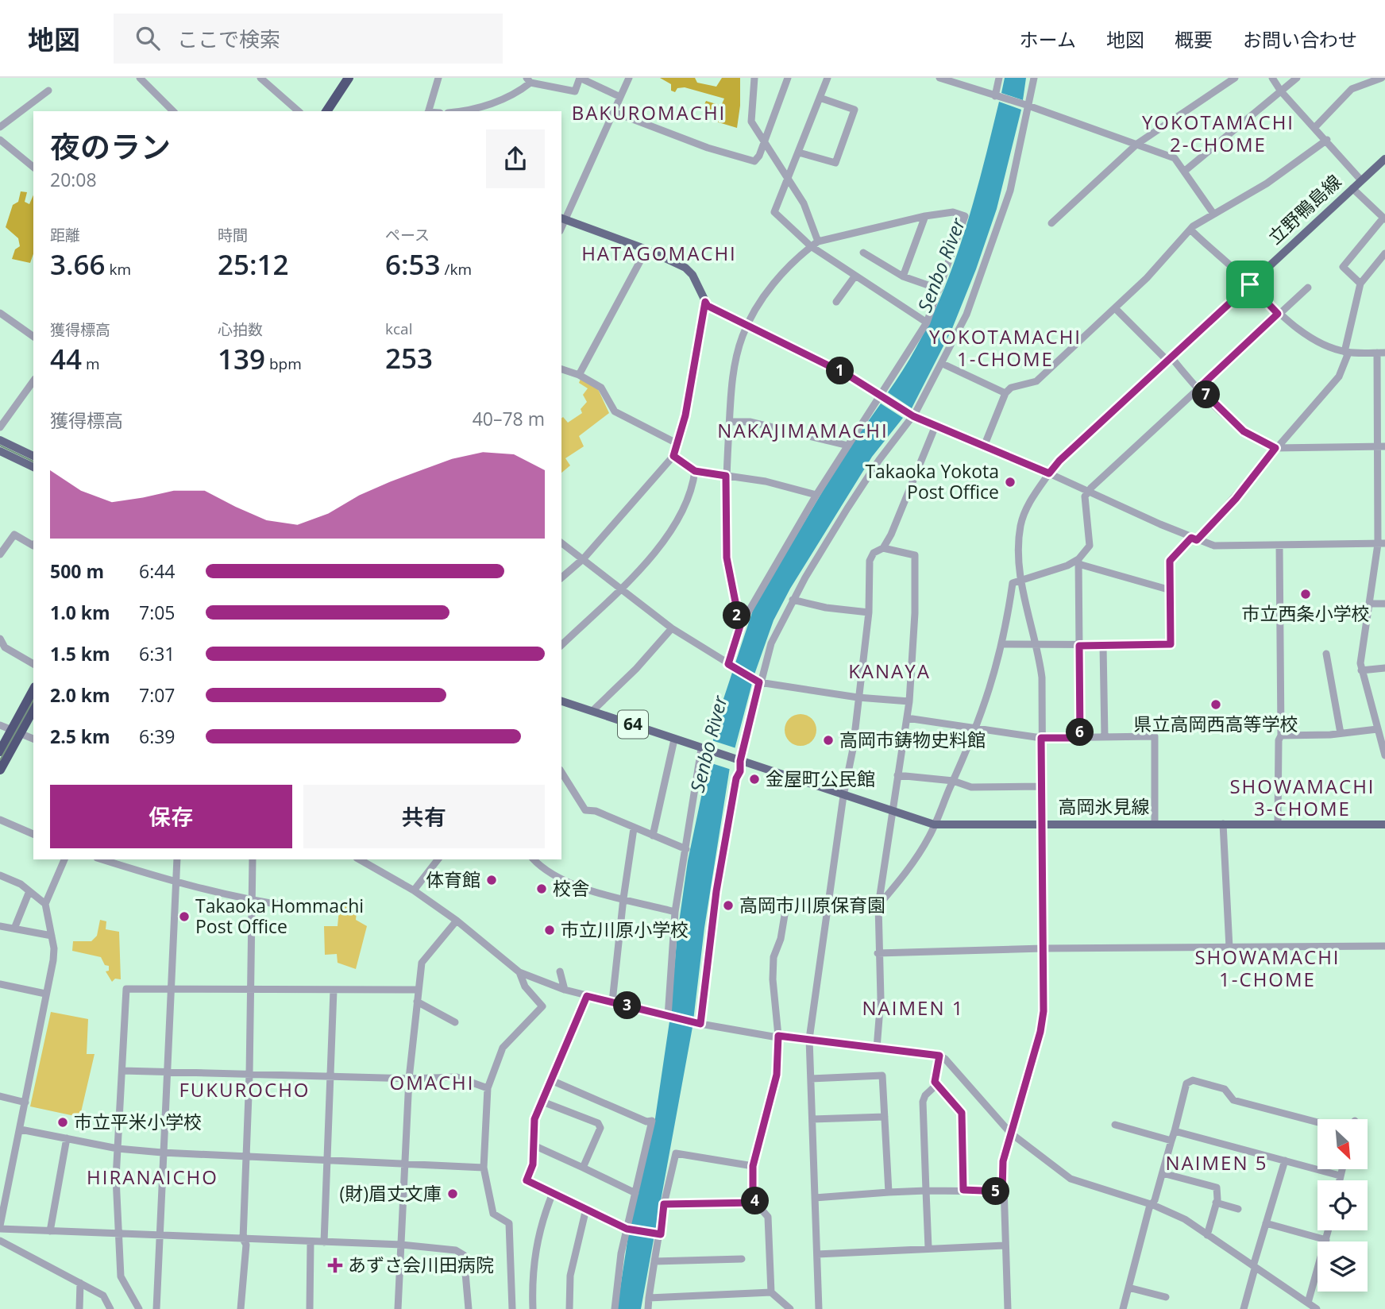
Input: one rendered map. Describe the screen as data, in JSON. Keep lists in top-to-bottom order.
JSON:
{
  "streets": {
    "main road": ["立野鴨島線", "64", "高岡氷見線"]
  },
  "crossings": [
    ["64", "高岡氷見線"]
  ],
  "districts": [
    "BAKUROMACHI",
    "YOKOTAMACHI 2-CHOME",
    "HATAGOMACHI",
    "YOKOTAMACHI 1-CHOME",
    "NAKAJIMAMACHI",
    "KANAYA",
    "SHOWAMACHI 3-CHOME",
    "SHOWAMACHI 1-CHOME",
    "NAIMEN 1",
    "OMACHI",
    "FUKUROCHO",
    "NAIMEN 5",
    "HIRANAICHO"
  ],
  "water": ["Senbo River"],
  "places": {
    "other": [
      "Takaoka Yokota Post Office",
      "市立西条小学校",
      "県立高岡西高等学校",
      "高岡市鋳物史料館",
      "金屋町公民館",
      "体育館",
      "校舎",
      "高岡市川原保育園",
      "Takaoka Hommachi Post Office",
      "市立川原小学校",
      "市立平米小学校",
      "(財)眉丈文庫"
    ],
    "health": ["あずさ会川田病院"]
  },
  "north": "bottom right",
  "page": {
    "header": "地図",
    "search": "ここで検索",
    "nav": [
      "ホーム",
      "地図",
      "概要",
      "お問い合わせ"
    ],
    "heading": ["夜のラン", "20:08"],
    "stats": [
      ["距離", "3.66 km"],
      ["時間", "25:12"],
      ["ペース", "6:53 /km"],
      ["獲得標高", "44 m"],
      ["心拍数", "139 bpm"],
      ["kcal", "253"]
    ],
    "pins": [
      "1",
      "7",
      "2",
      "6",
      "3",
      "5",
      "4"
    ],
    "chart": ["獲得標高", "40–78 m"],
    "list": [
      {
        "name": "500 m",
        "note": "6:44"
      },
      {
        "name": "1.0 km",
        "note": "7:05"
      },
      {
        "name": "1.5 km",
        "note": "6:31"
      },
      {
        "name": "2.0 km",
        "note": "7:07"
      },
      {
        "name": "2.5 km",
        "note": "6:39"
      }
    ],
    "buttons": ["保存", "共有"]
  }
}
